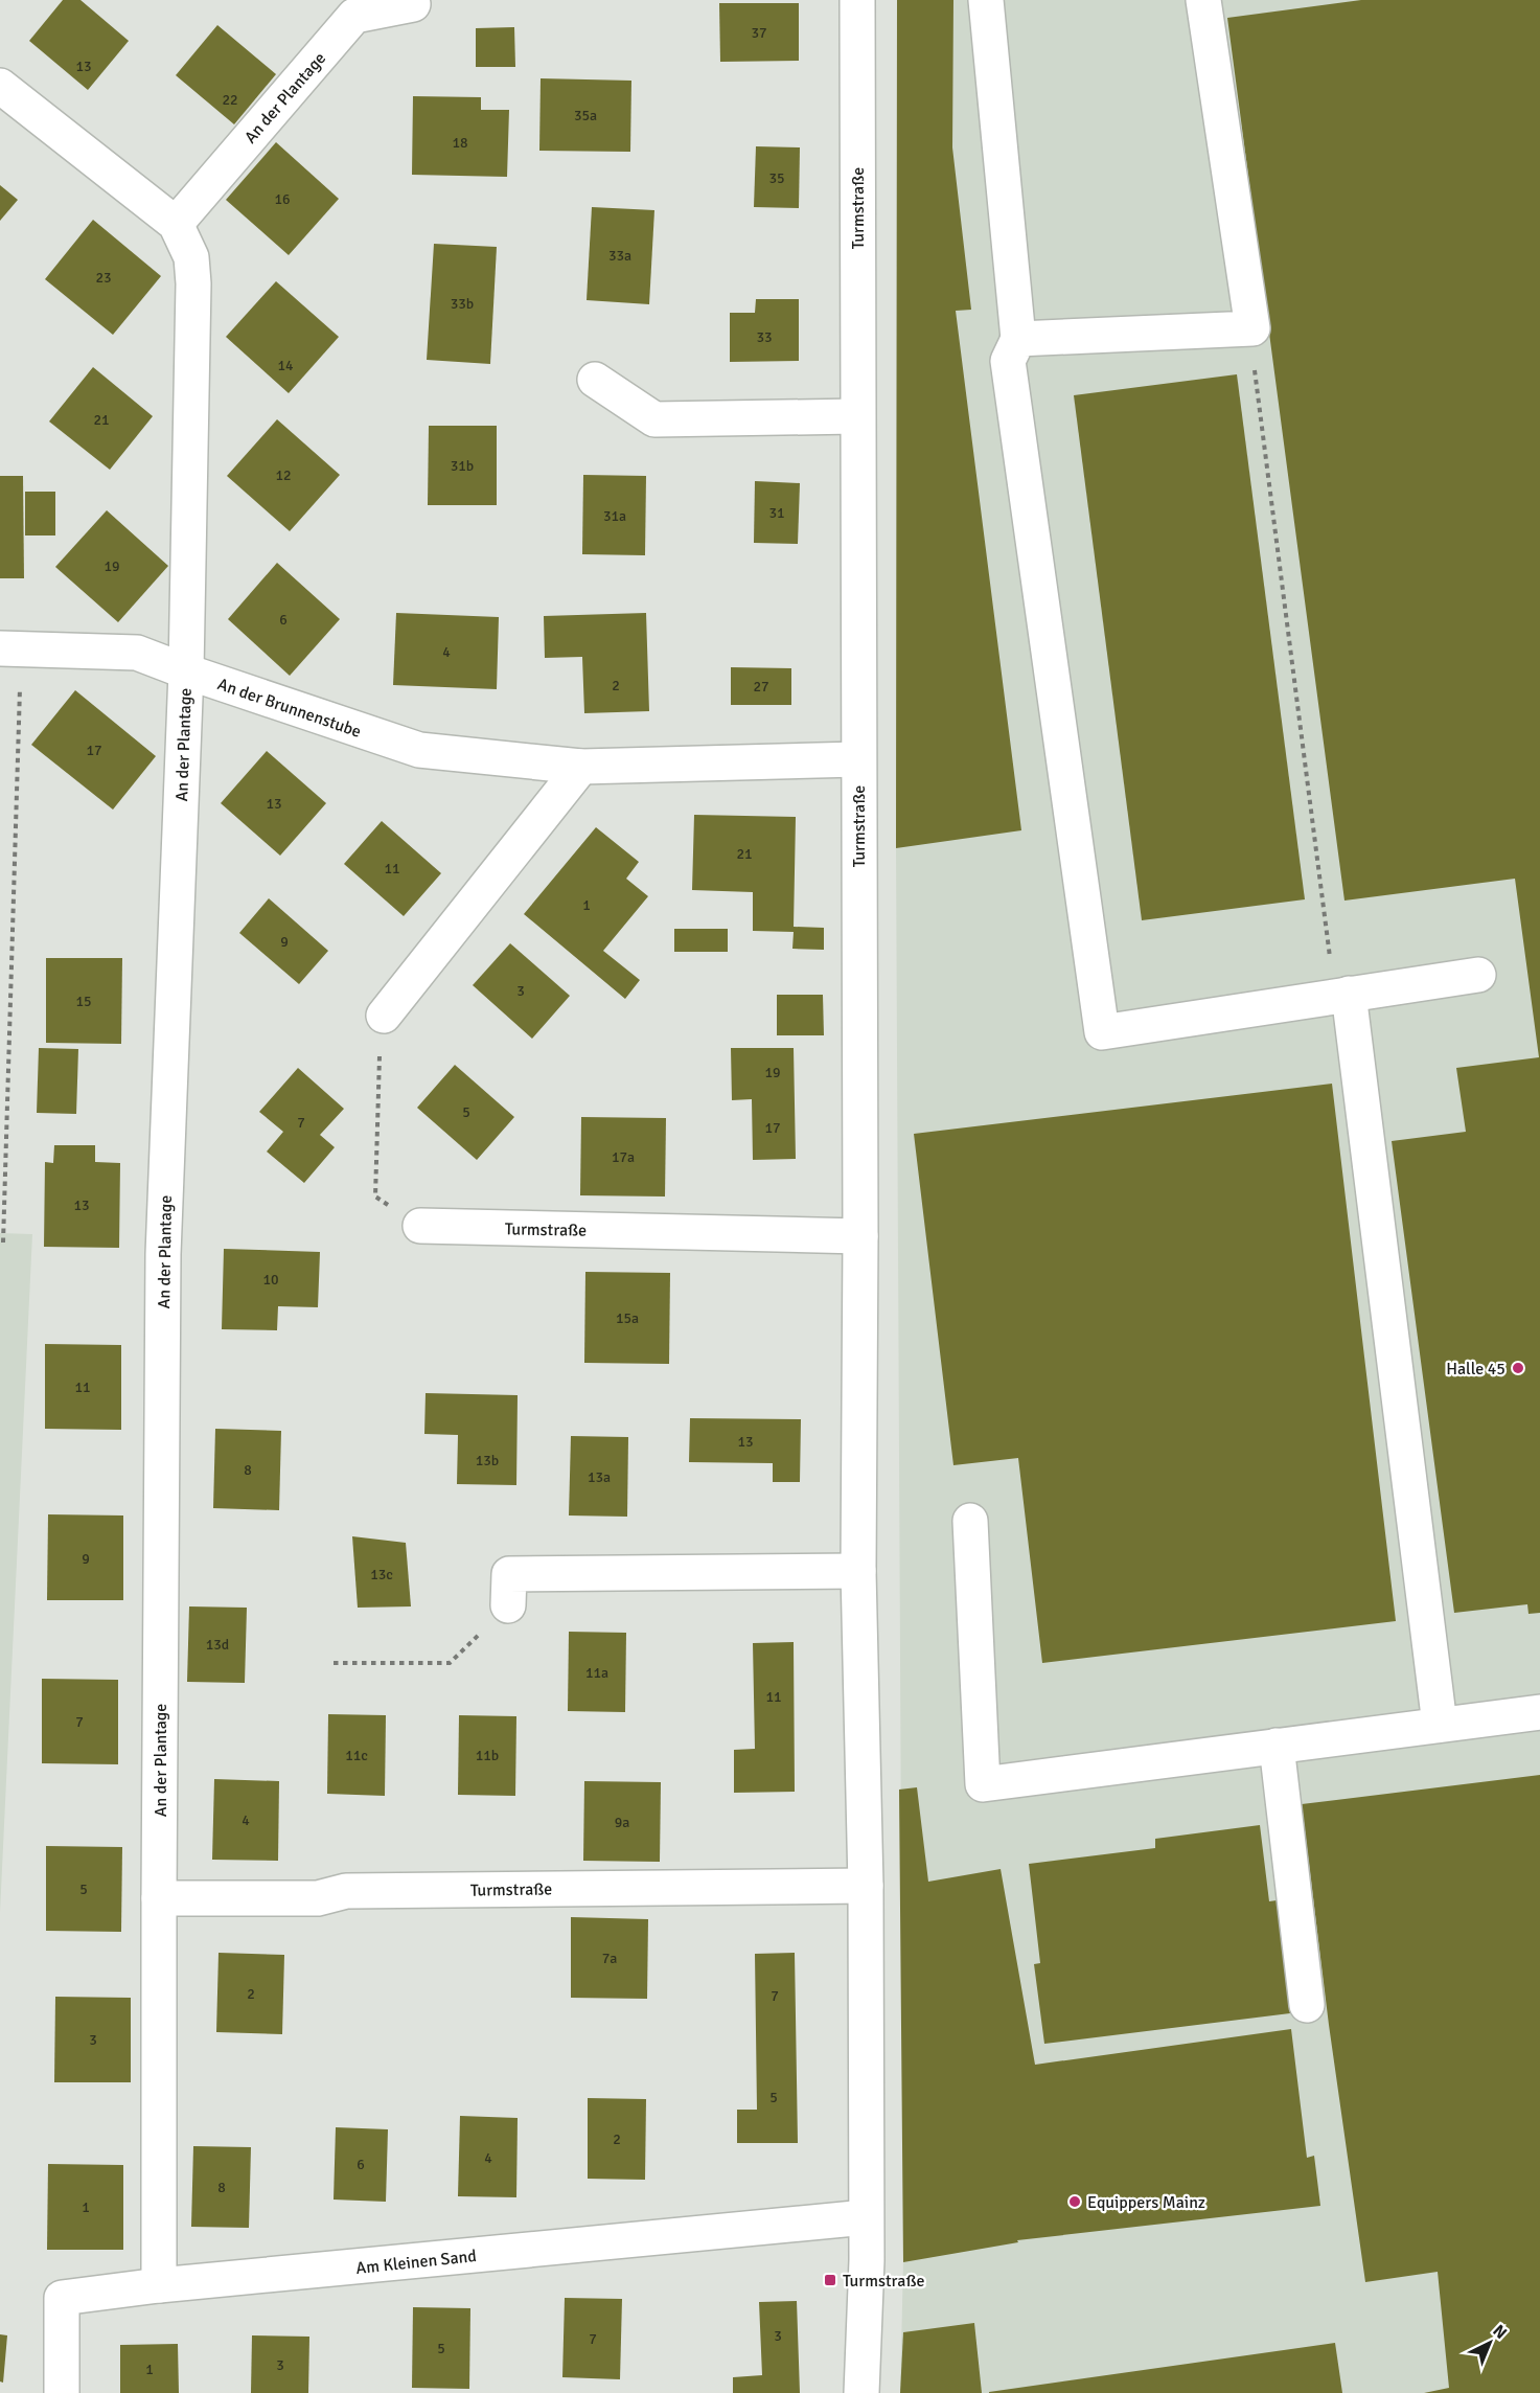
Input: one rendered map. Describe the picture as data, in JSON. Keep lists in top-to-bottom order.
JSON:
{
  "streets": {
    "street": [
      "An der Plantage",
      "Turmstraße",
      "An der Brunnenstube",
      "Am Kleinen Sand"
    ]
  },
  "crossings": [
    ["An der Plantage", "Turmstraße"],
    ["An der Plantage", "An der Brunnenstube"],
    ["An der Plantage", "Am Kleinen Sand"],
    ["Turmstraße", "An der Brunnenstube"],
    ["Turmstraße", "Am Kleinen Sand"]
  ],
  "places": {
    "other": ["Halle 45", "Equippers Mainz"],
    "transit": ["Turmstraße"]
  },
  "house_numbers": [
    "37",
    "13",
    "22",
    "35a",
    "18",
    "35",
    "16",
    "33a",
    "23",
    "33b",
    "33",
    "14",
    "21",
    "31b",
    "12",
    "31",
    "31a",
    "19",
    "6",
    "4",
    "2",
    "27",
    "17",
    "13",
    "21",
    "11",
    "1",
    "9",
    "3",
    "15",
    "19",
    "5",
    "7",
    "17",
    "17a",
    "13",
    "10",
    "15a",
    "11",
    "13",
    "13b",
    "8",
    "13a",
    "9",
    "13c",
    "13d",
    "11a",
    "11",
    "7",
    "11c",
    "11b",
    "4",
    "9a",
    "5",
    "7a",
    "2",
    "7",
    "3",
    "5",
    "2",
    "4",
    "6",
    "8",
    "1",
    "3",
    "7",
    "5",
    "3",
    "1"
  ],
  "north": "top right"
}
